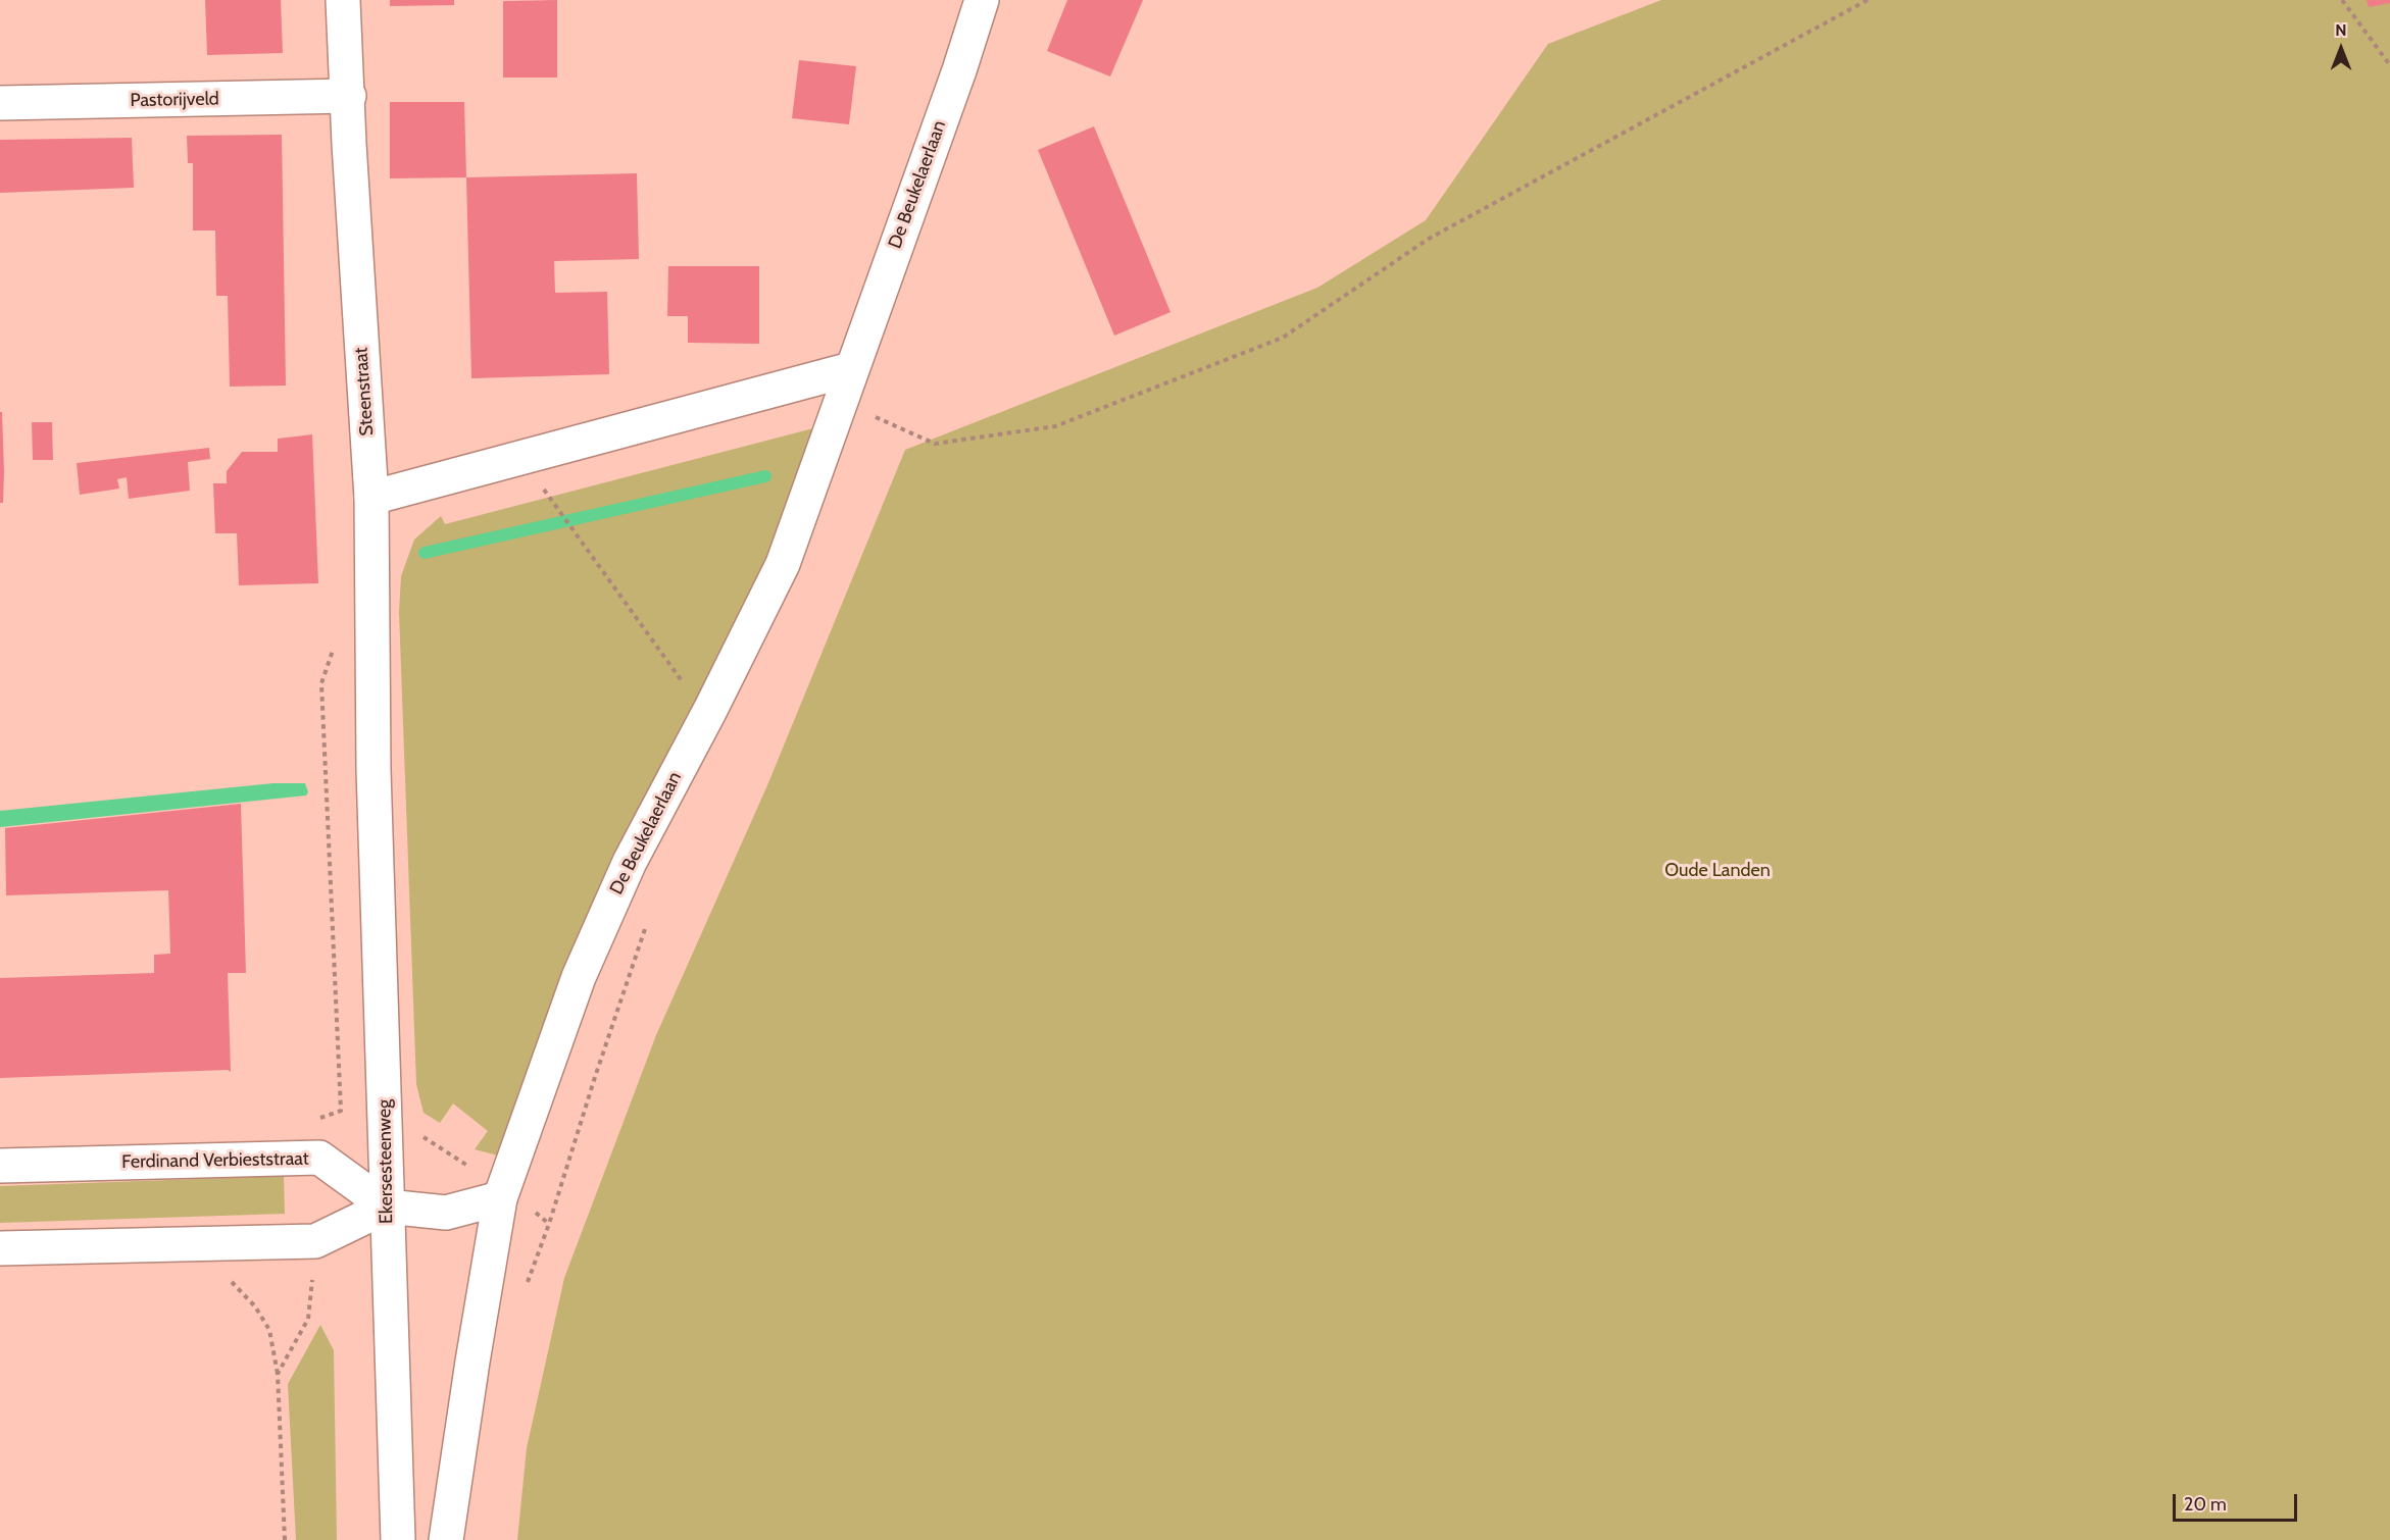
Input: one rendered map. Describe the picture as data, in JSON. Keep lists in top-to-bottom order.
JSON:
{
  "streets": {
    "main road": [
      "Pastorijveld",
      "De Beukelaerlaan",
      "Steenstraat",
      "Ferdinand Verbieststraat",
      "Ekersesteenweg"
    ]
  },
  "crossings": [
    ["Pastorijveld", "Steenstraat"],
    ["Steenstraat", "Ekersesteenweg"],
    ["Ferdinand Verbieststraat", "Ekersesteenweg"]
  ],
  "parks": ["Oude Landen"],
  "scale_bar": "20 m",
  "north": "top"
}
